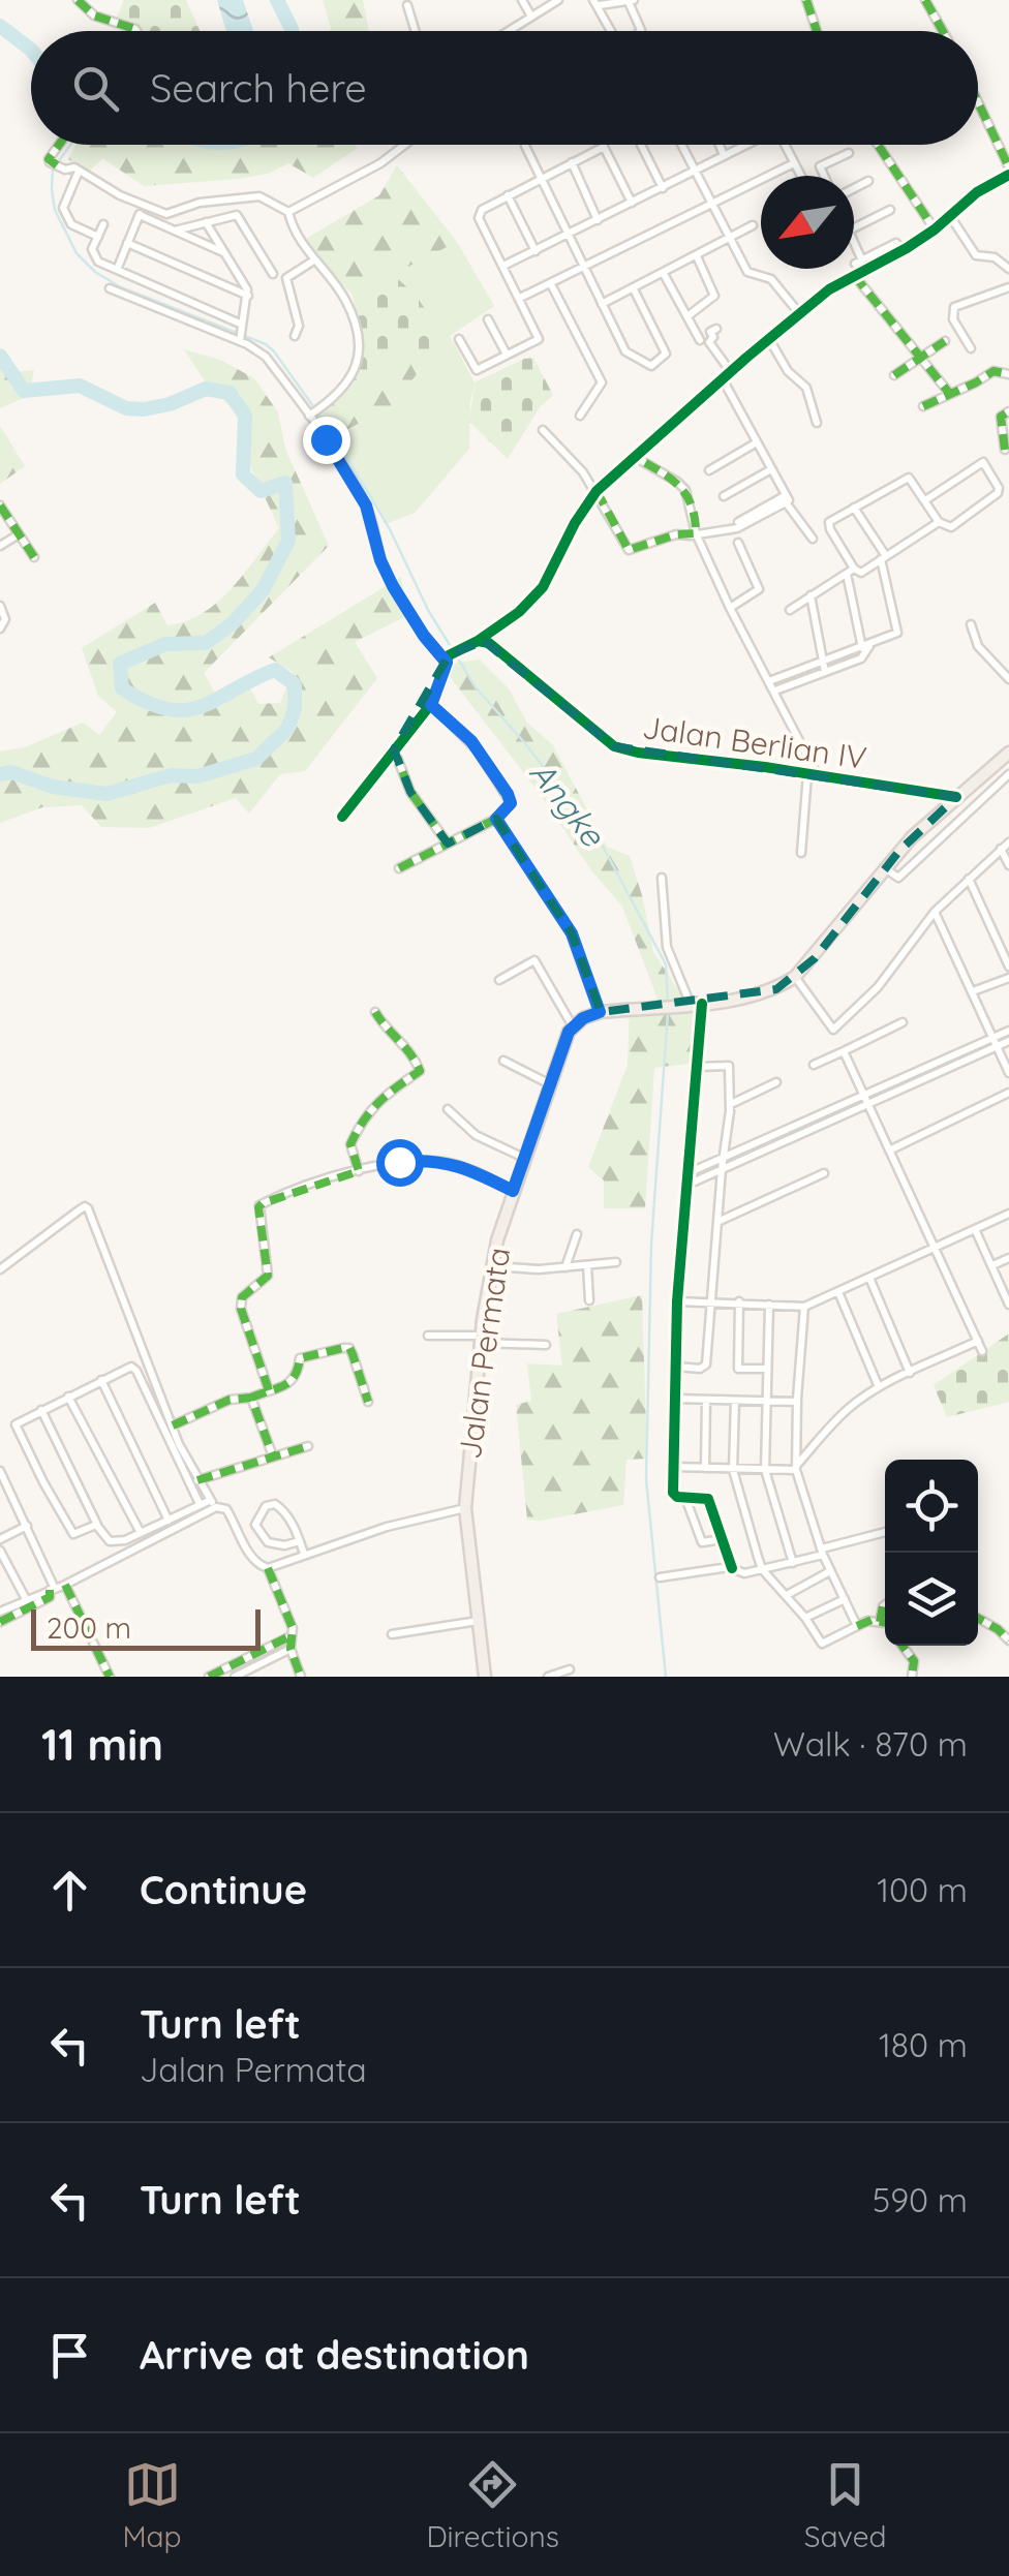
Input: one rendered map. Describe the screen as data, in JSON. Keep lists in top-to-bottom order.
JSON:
{
  "streets": {
    "main road": ["Jalan Permata"],
    "street": ["Jalan Berlian IV"]
  },
  "water": ["Angke"],
  "scale_bar": "200 m",
  "north": "bottom left",
  "page": {
    "search": "Search here",
    "scale": "200 m",
    "heading": ["11 min", "Walk · 870 m"],
    "list": [
      ["Continue", "100 m"],
      ["Turn left", "Jalan Permata", "180 m"],
      ["Turn left", "590 m"],
      "Arrive at destination"
    ],
    "nav": ["Map", "Directions", "Saved"]
  }
}
